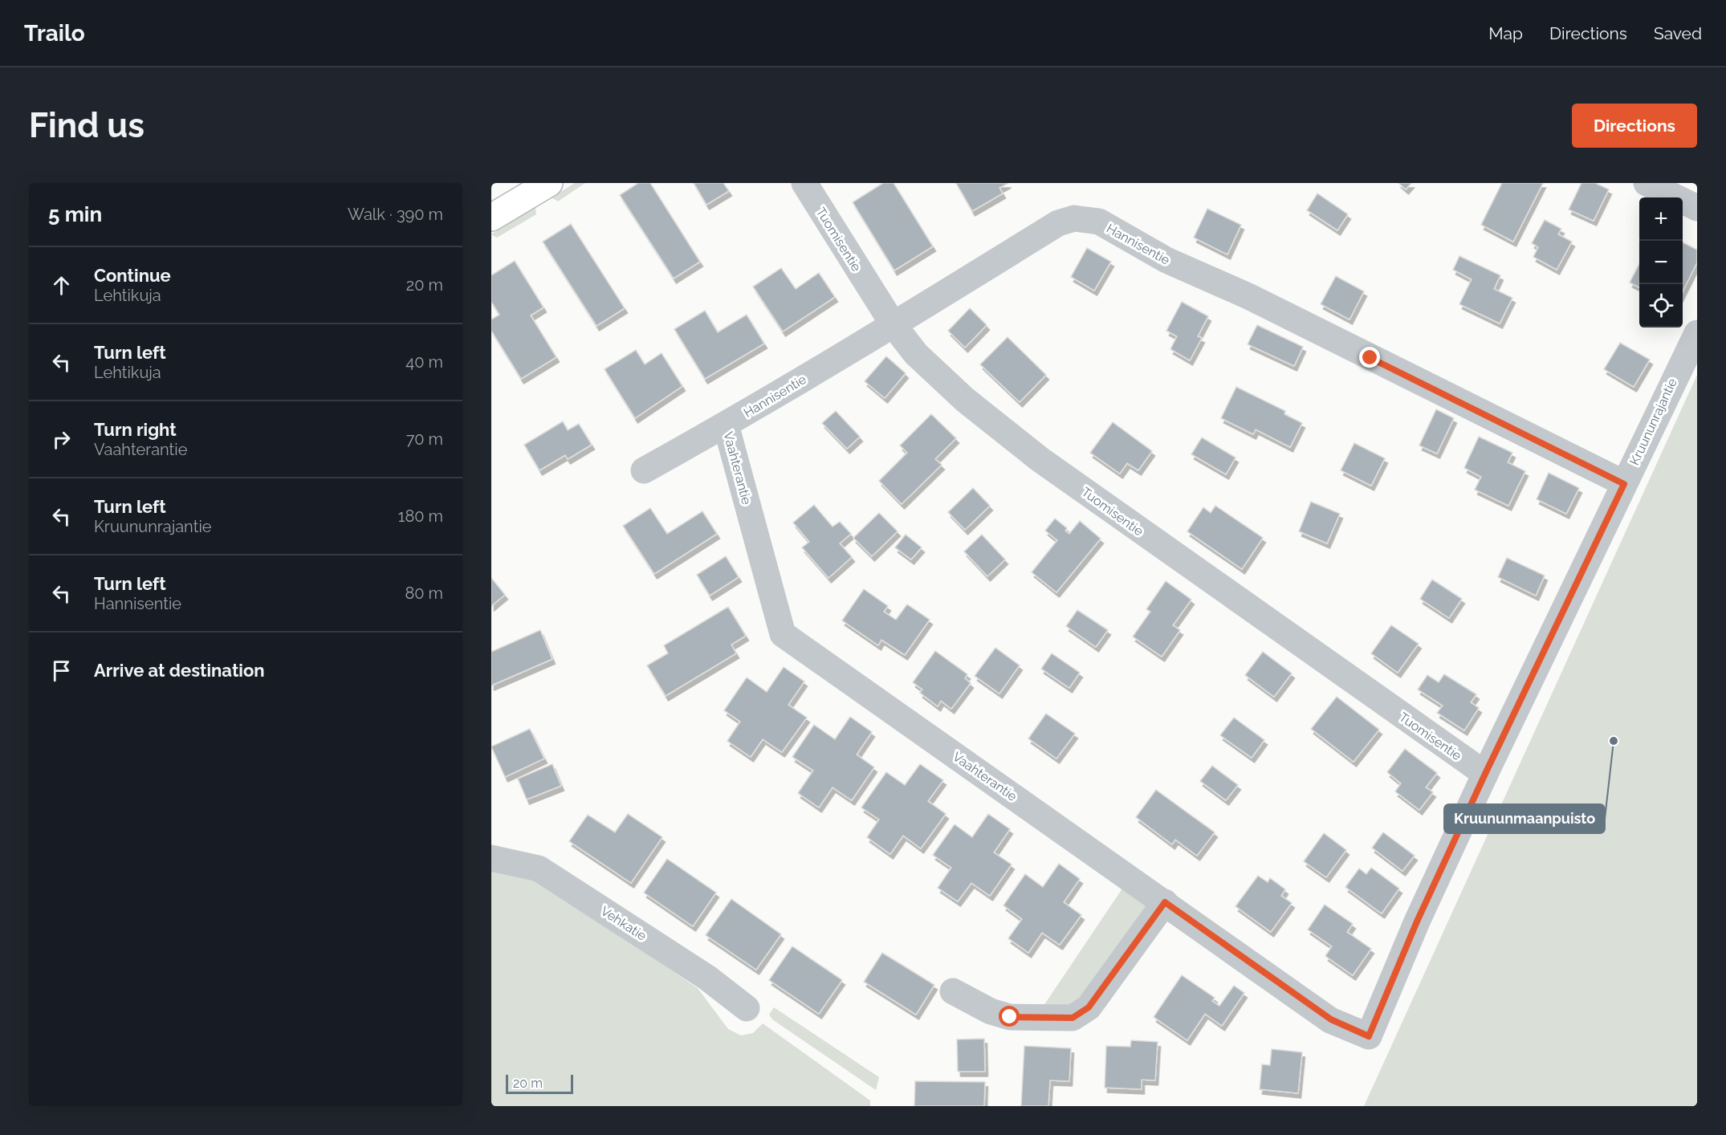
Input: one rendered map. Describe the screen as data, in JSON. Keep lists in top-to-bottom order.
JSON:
{
  "streets": {
    "street": [
      "Tuomisentie",
      "Hannisentie",
      "Kruununrajantie",
      "Vaahterantie",
      "Vehkatie"
    ]
  },
  "crossings": [
    ["Tuomisentie", "Hannisentie"],
    ["Tuomisentie", "Kruununrajantie"],
    ["Hannisentie", "Kruununrajantie"],
    ["Hannisentie", "Vaahterantie"],
    ["Kruununrajantie", "Vaahterantie"]
  ],
  "places": ["Kruununmaanpuisto"],
  "scale_bar": "20 m",
  "page": {
    "header": "Trailo",
    "nav": ["Map", "Directions", "Saved"],
    "buttons": "Directions",
    "title": "Find us",
    "heading": ["5 min", "Walk · 390 m"],
    "map_buttons": ["+", "−"],
    "list": [
      ["Continue", "Lehtikuja", "20 m"],
      ["Turn left", "Lehtikuja", "40 m"],
      ["Turn right", "Vaahterantie", "70 m"],
      ["Turn left", "Kruununrajantie", "180 m"],
      ["Turn left", "Hannisentie", "80 m"],
      "Arrive at destination"
    ],
    "scale": "20 m"
  }
}
